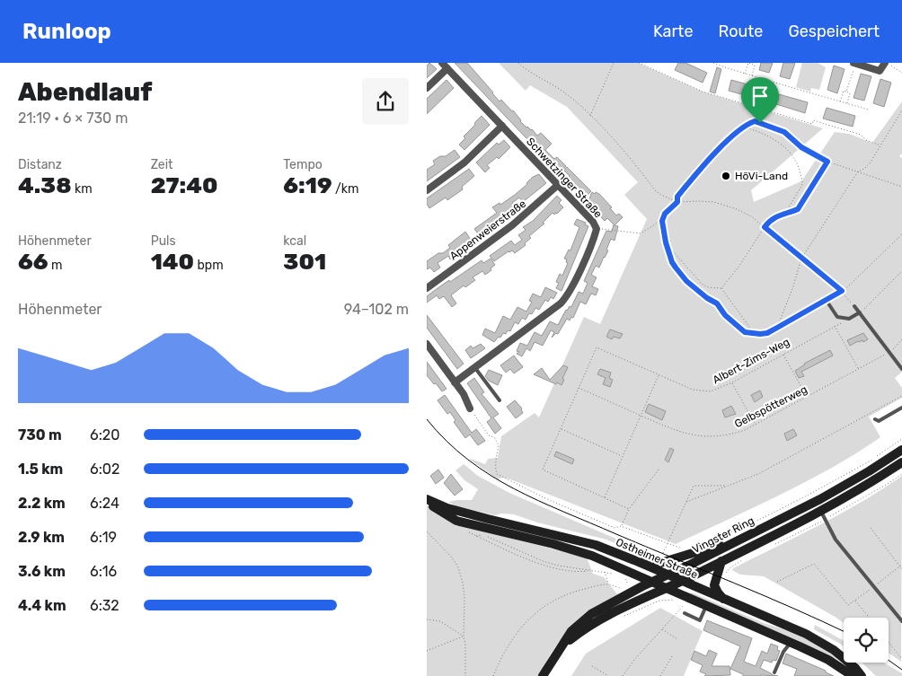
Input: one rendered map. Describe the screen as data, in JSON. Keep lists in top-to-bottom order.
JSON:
{
  "streets": {
    "main road": ["Vingster Ring", "Ostheimer Straße"],
    "street": ["Schwetzinger Straße", "Appenweierstraße"],
    "path": ["Albert-Zims-Weg", "Gelbspötterweg"]
  },
  "crossings": [
    ["Schwetzinger Straße", "Appenweierstraße"],
    ["Albert-Zims-Weg", "Gelbspötterweg"],
    ["Vingster Ring", "Ostheimer Straße"]
  ],
  "places": ["HöVi-Land"],
  "page": {
    "header": "Runloop",
    "nav": ["Karte", "Route", "Gespeichert"],
    "heading": ["Abendlauf", "21:19 · 6 × 730 m"],
    "stats": [
      ["Distanz", "4.38 km"],
      ["Zeit", "27:40"],
      ["Tempo", "6:19 /km"],
      ["Höhenmeter", "66 m"],
      ["Puls", "140 bpm"],
      ["kcal", "301"]
    ],
    "chart": ["Höhenmeter", "94–102 m"],
    "list": [
      {
        "name": "730 m",
        "note": "6:20"
      },
      {
        "name": "1.5 km",
        "note": "6:02"
      },
      {
        "name": "2.2 km",
        "note": "6:24"
      },
      {
        "name": "2.9 km",
        "note": "6:19"
      },
      {
        "name": "3.6 km",
        "note": "6:16"
      },
      {
        "name": "4.4 km",
        "note": "6:32"
      }
    ]
  }
}
